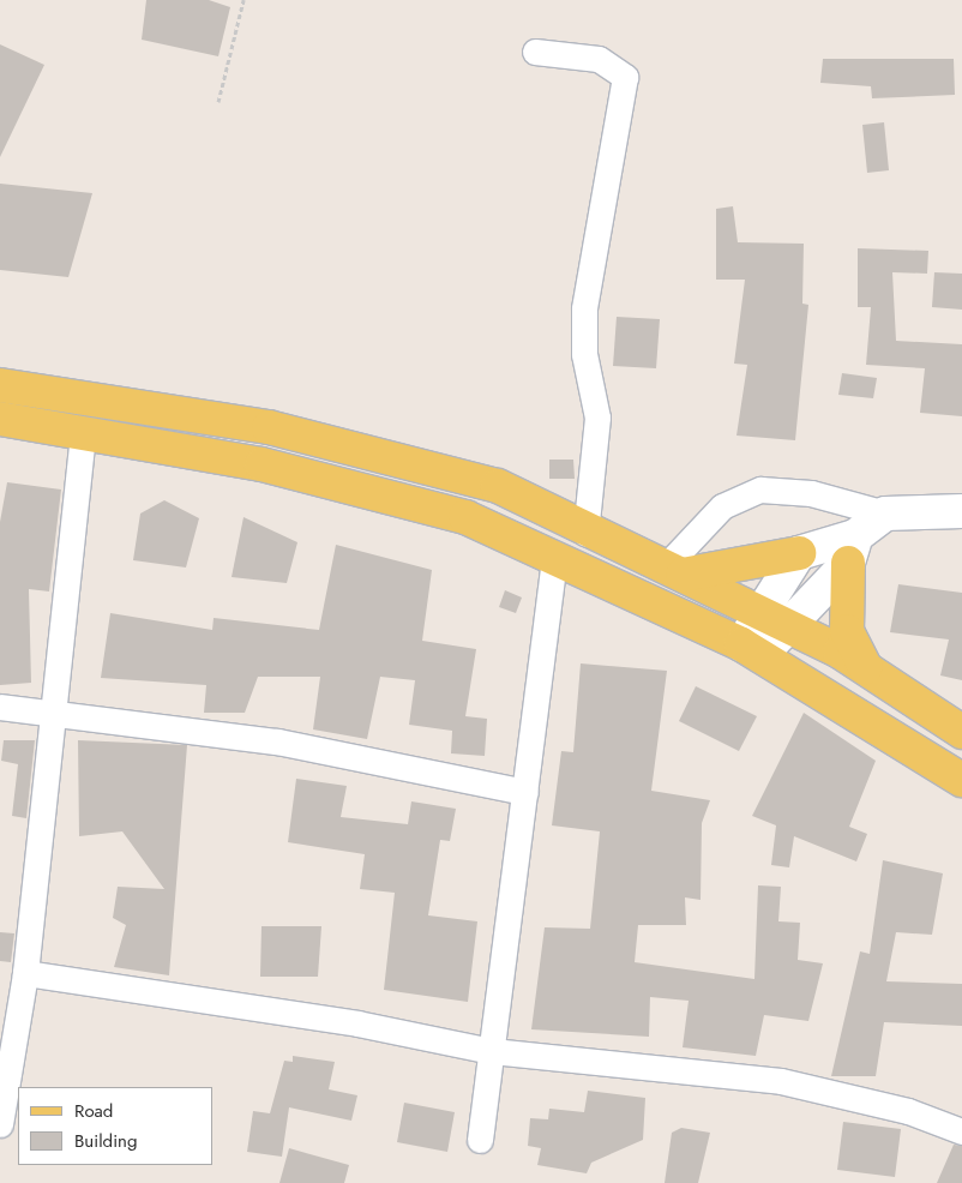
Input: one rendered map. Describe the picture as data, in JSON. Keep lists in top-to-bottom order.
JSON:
{
  "legend": ["Road", "Building"]
}
